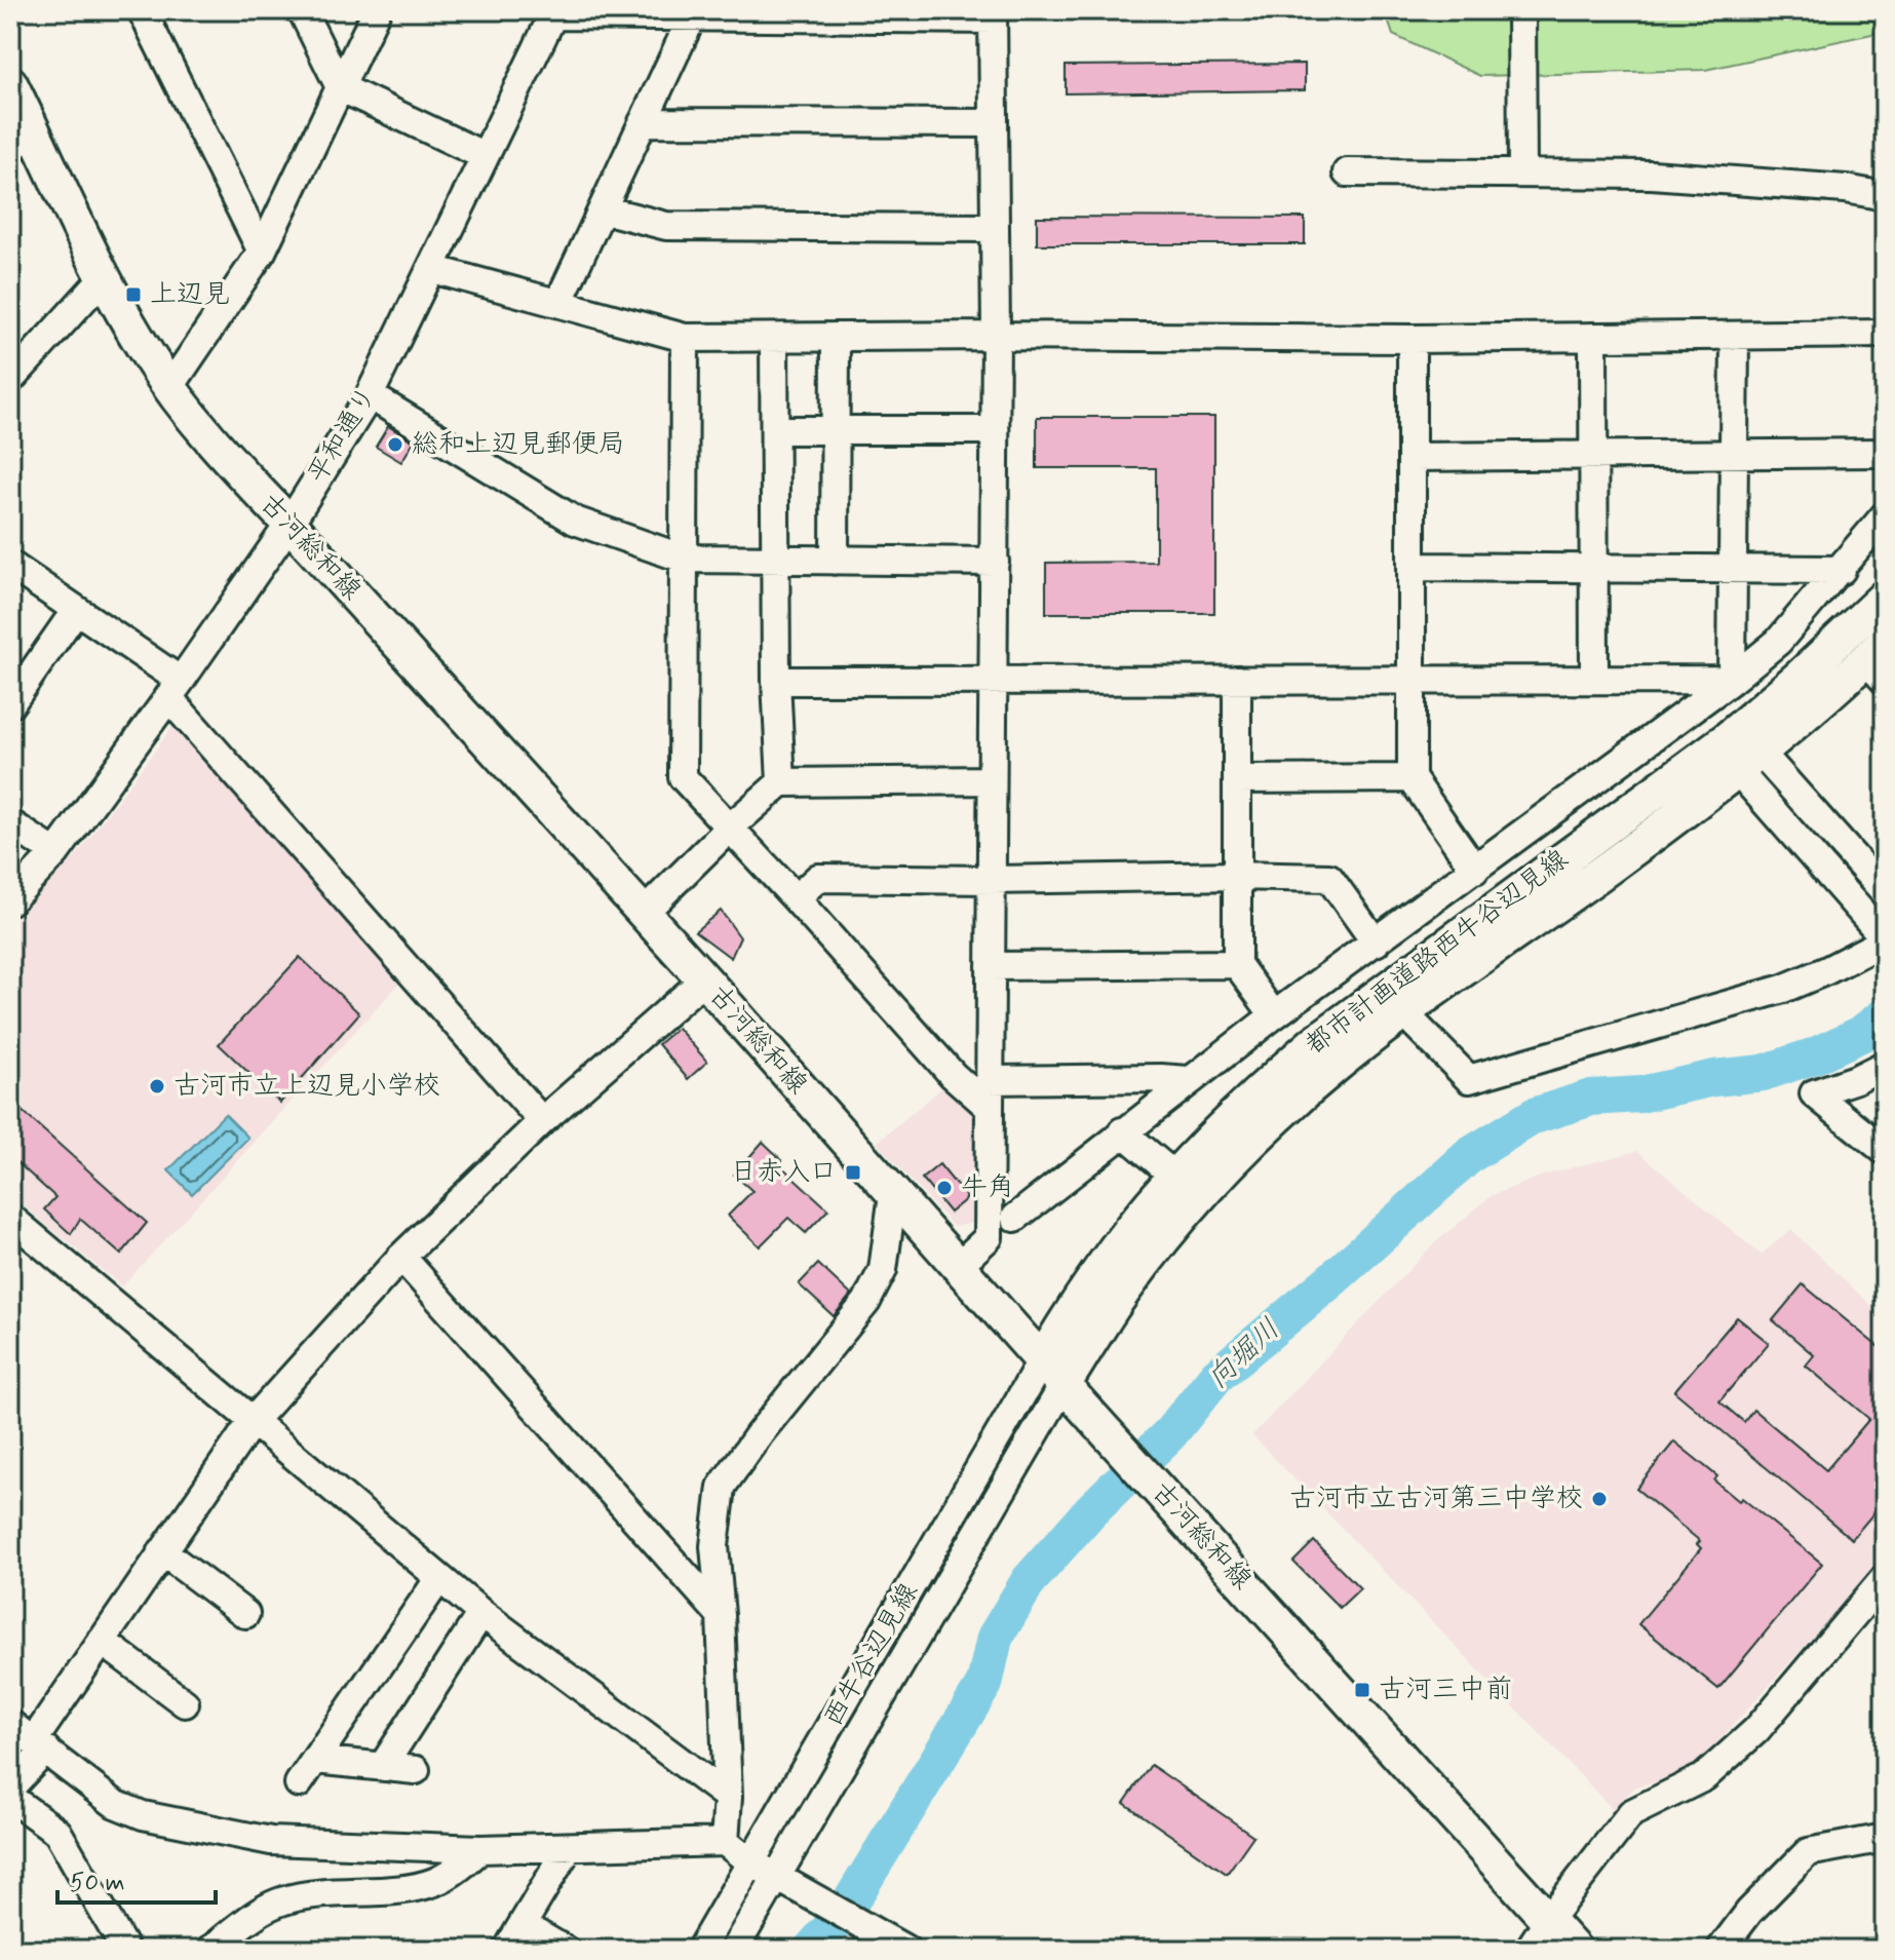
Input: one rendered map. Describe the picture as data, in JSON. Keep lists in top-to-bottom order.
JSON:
{
  "streets": {
    "main road": ["古河総和線", "都市計画道路西牛谷辺見線"],
    "street": ["平和通り", "西牛谷辺見線"]
  },
  "crossings": [
    ["平和通り", "古河総和線"],
    ["古河総和線", "都市計画道路西牛谷辺見線"],
    ["古河総和線", "西牛谷辺見線"],
    ["都市計画道路西牛谷辺見線", "西牛谷辺見線"]
  ],
  "water": ["向堀川"],
  "places": {
    "transit": ["上辺見", "日赤入口", "古河三中前"],
    "other": [
      "総和上辺見郵便局",
      "古河市立上辺見小学校",
      "牛角",
      "古河市立古河第三中学校"
    ]
  },
  "scale_bar": "50 m"
}
